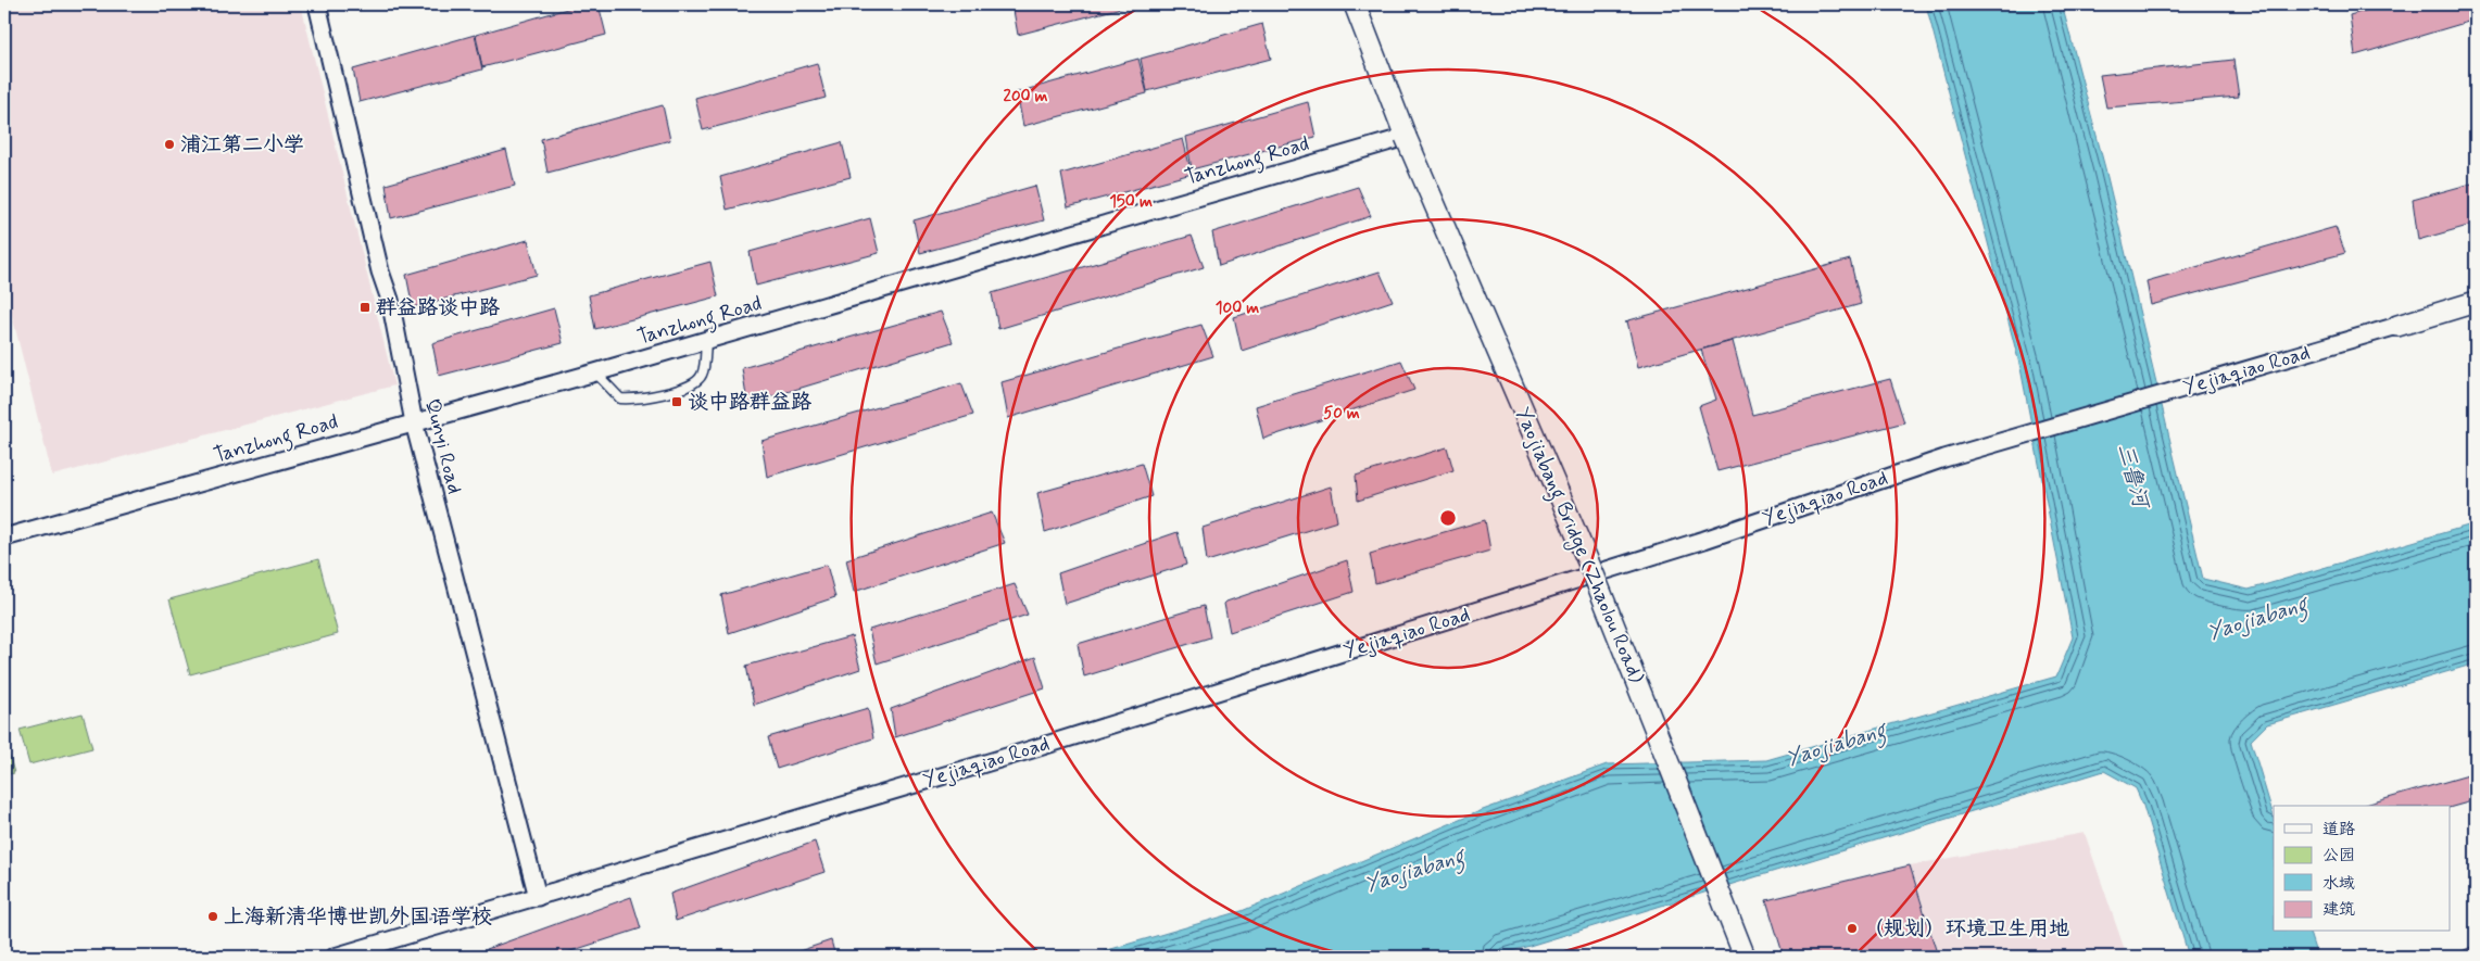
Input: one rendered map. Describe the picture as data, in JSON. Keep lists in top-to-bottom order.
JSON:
{
  "streets": {
    "street": [
      "Tanzhong Road",
      "Yejiaqiao Road",
      "Qunyi Road",
      "Yaojiabang Bridge (Zhaolou Road)"
    ]
  },
  "crossings": [
    ["Tanzhong Road", "Qunyi Road"],
    ["Tanzhong Road", "Yaojiabang Bridge (Zhaolou Road)"],
    ["Yejiaqiao Road", "Qunyi Road"]
  ],
  "water": ["三鲁河", "Yaojiabang"],
  "places": {
    "other": ["浦江第二小学", "上海新清华博世凯外国语学校", "（规划）环境卫生用地"],
    "transit": ["群益路谈中路", "谈中路群益路"]
  },
  "legend": [
    "道路",
    "公园",
    "水域",
    "建筑"
  ],
  "rings": [
    "200 m",
    "150 m",
    "100 m",
    "50 m"
  ]
}
